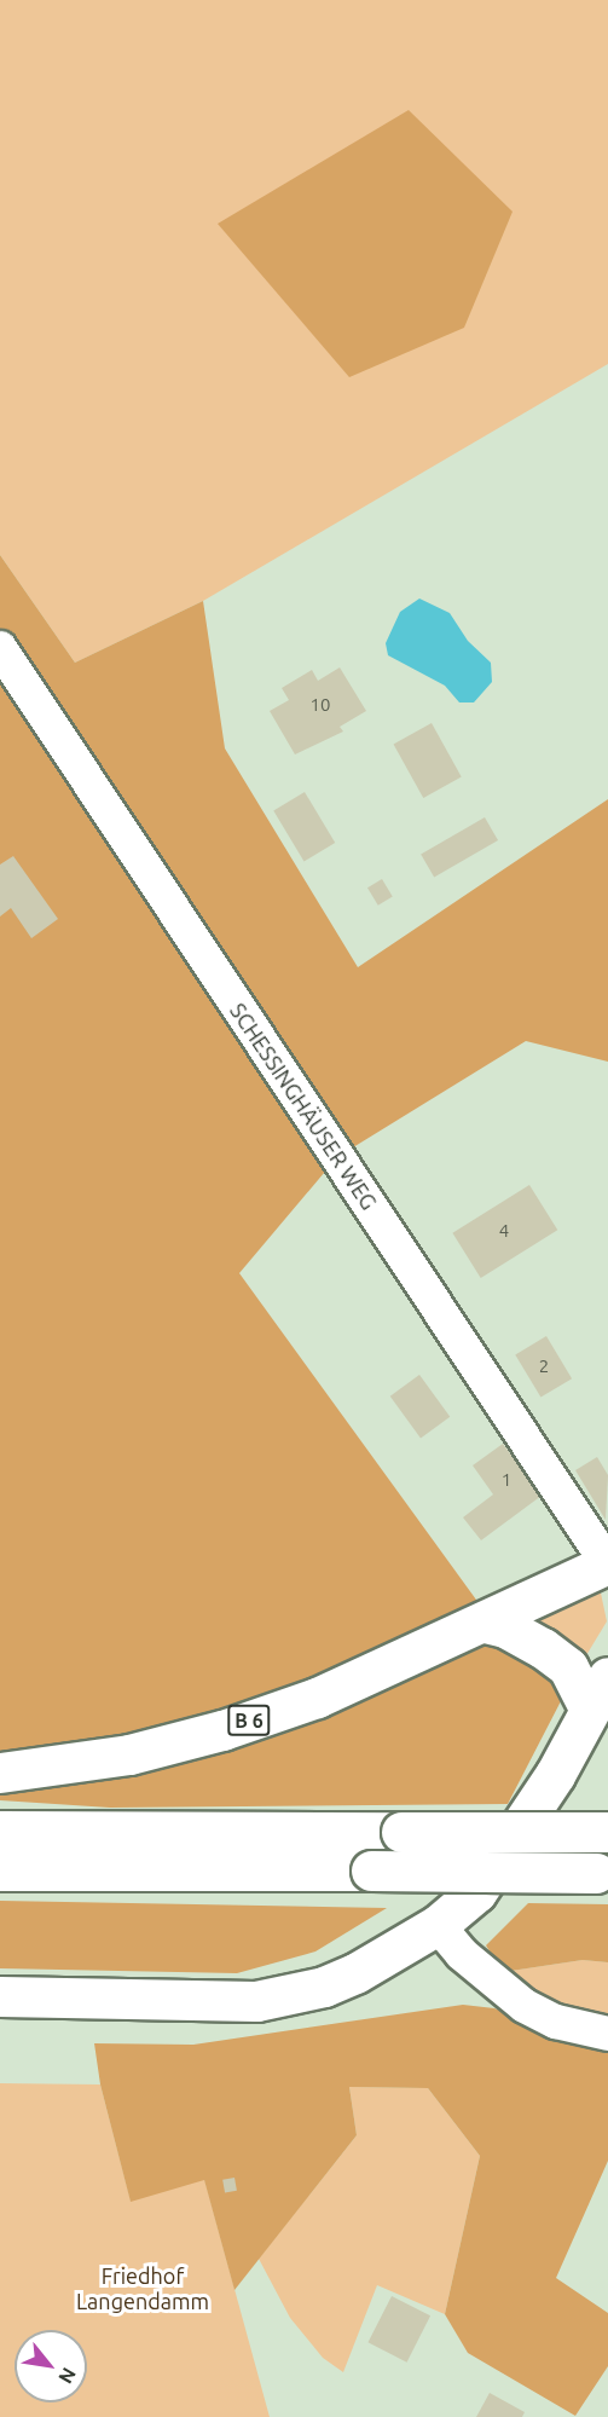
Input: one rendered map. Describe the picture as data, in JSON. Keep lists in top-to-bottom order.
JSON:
{
  "streets": {
    "main road": ["B 6"],
    "street": ["SCHESSINGHÄUSER WEG"]
  },
  "crossings": [
    ["SCHESSINGHÄUSER WEG", "B 6"]
  ],
  "parks": ["Friedhof Langendamm"],
  "house_numbers": [
    "10",
    "4",
    "2",
    "1"
  ],
  "north": "bottom right"
}
